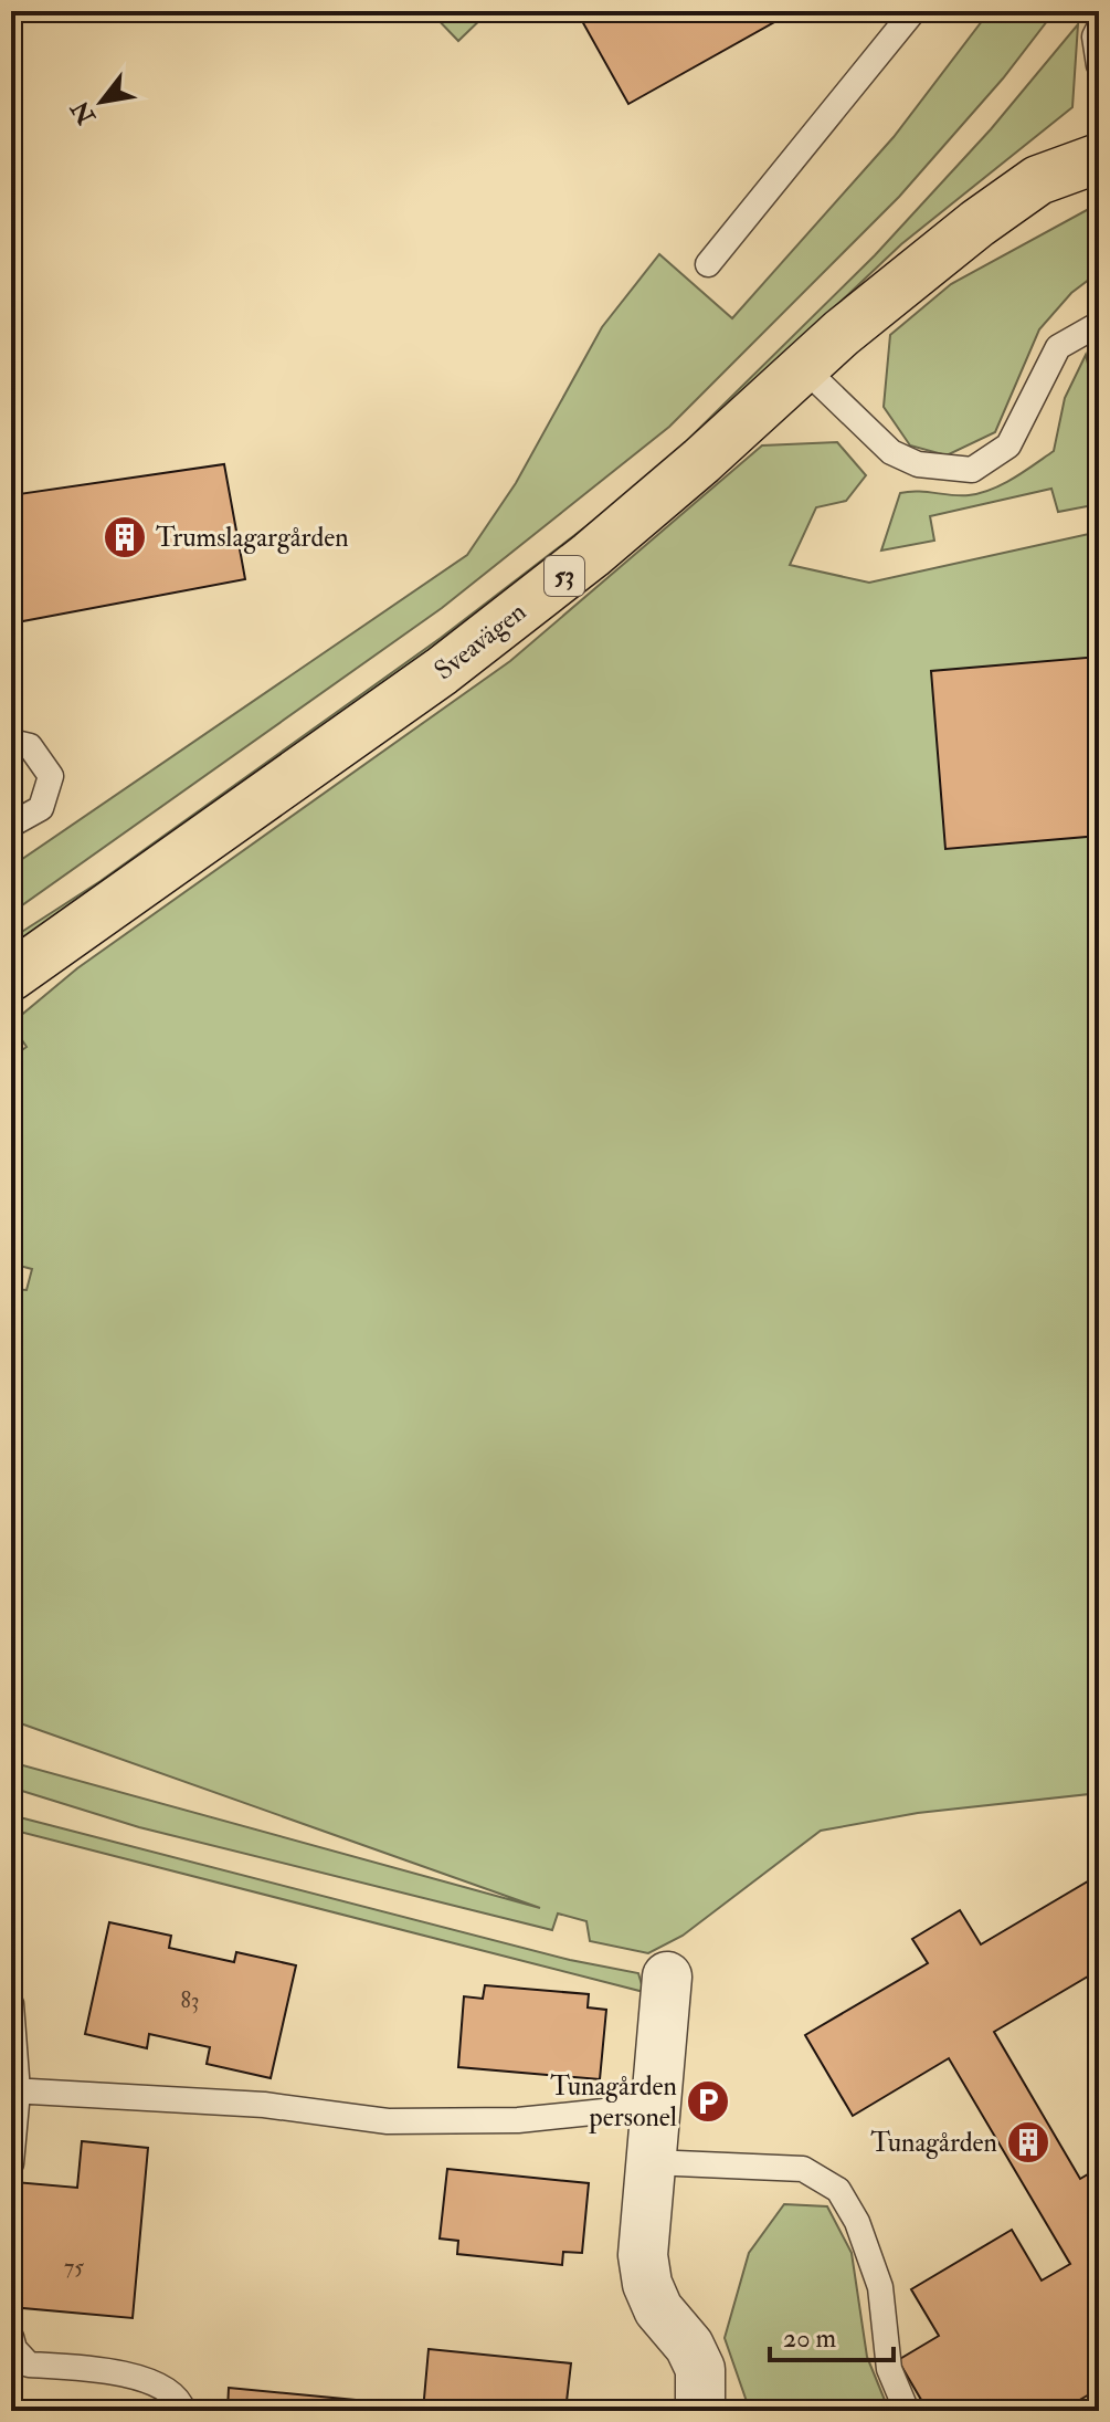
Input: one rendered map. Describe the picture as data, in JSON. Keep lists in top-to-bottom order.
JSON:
{
  "streets": {
    "main road": ["53", "Sveavägen"]
  },
  "places": {
    "building": ["Trumslagargården", "Tunagården"],
    "parking": ["Tunagården personel"]
  },
  "house_numbers": ["83", "75"],
  "scale_bar": "20 m",
  "north": "bottom left"
}
